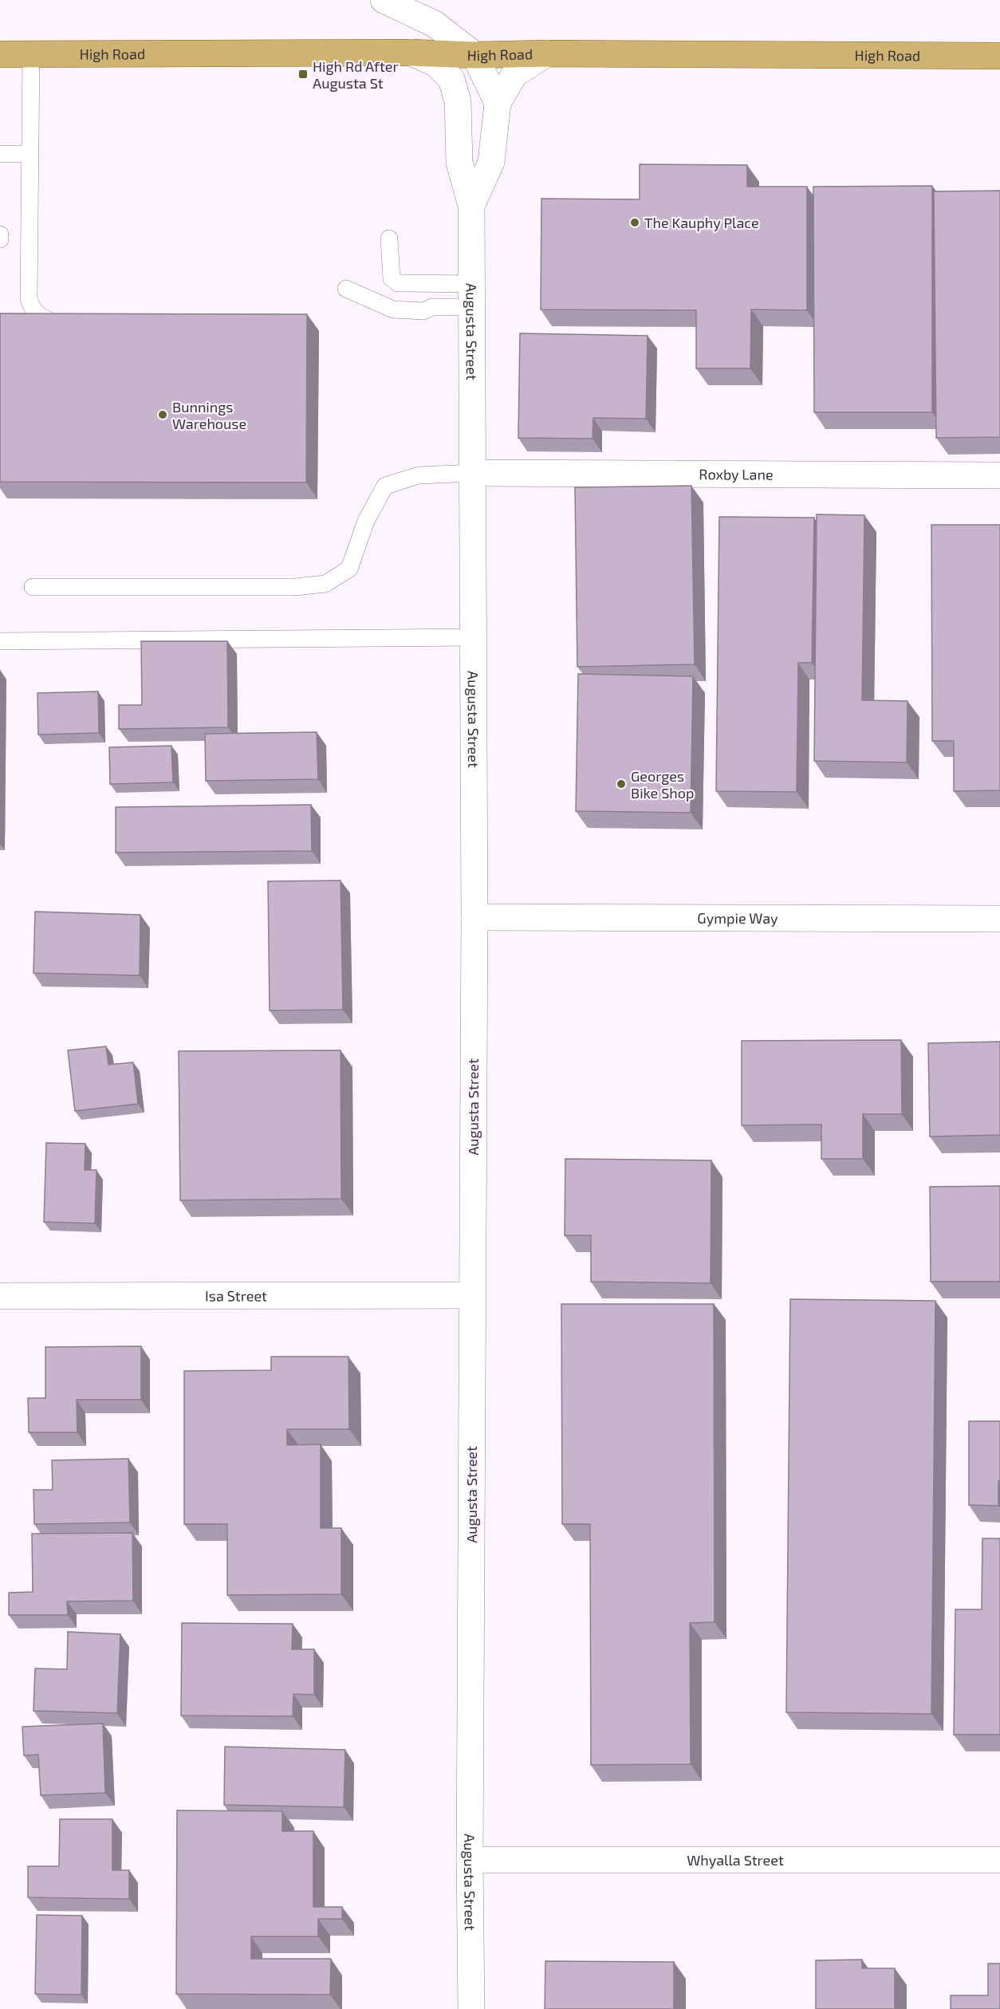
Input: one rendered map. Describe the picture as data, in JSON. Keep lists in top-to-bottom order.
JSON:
{
  "streets": {
    "main road": ["High Road"],
    "street": [
      "Augusta Street",
      "Roxby Lane",
      "Gympie Way",
      "Isa Street",
      "Whyalla Street"
    ]
  },
  "crossings": [
    ["High Road", "Augusta Street"],
    ["Augusta Street", "Roxby Lane"],
    ["Augusta Street", "Gympie Way"],
    ["Augusta Street", "Isa Street"],
    ["Augusta Street", "Whyalla Street"]
  ],
  "places": {
    "transit": ["High Rd After Augusta St"],
    "other": ["The Kauphy Place", "Bunnings Warehouse", "Georges Bike Shop"]
  }
}
